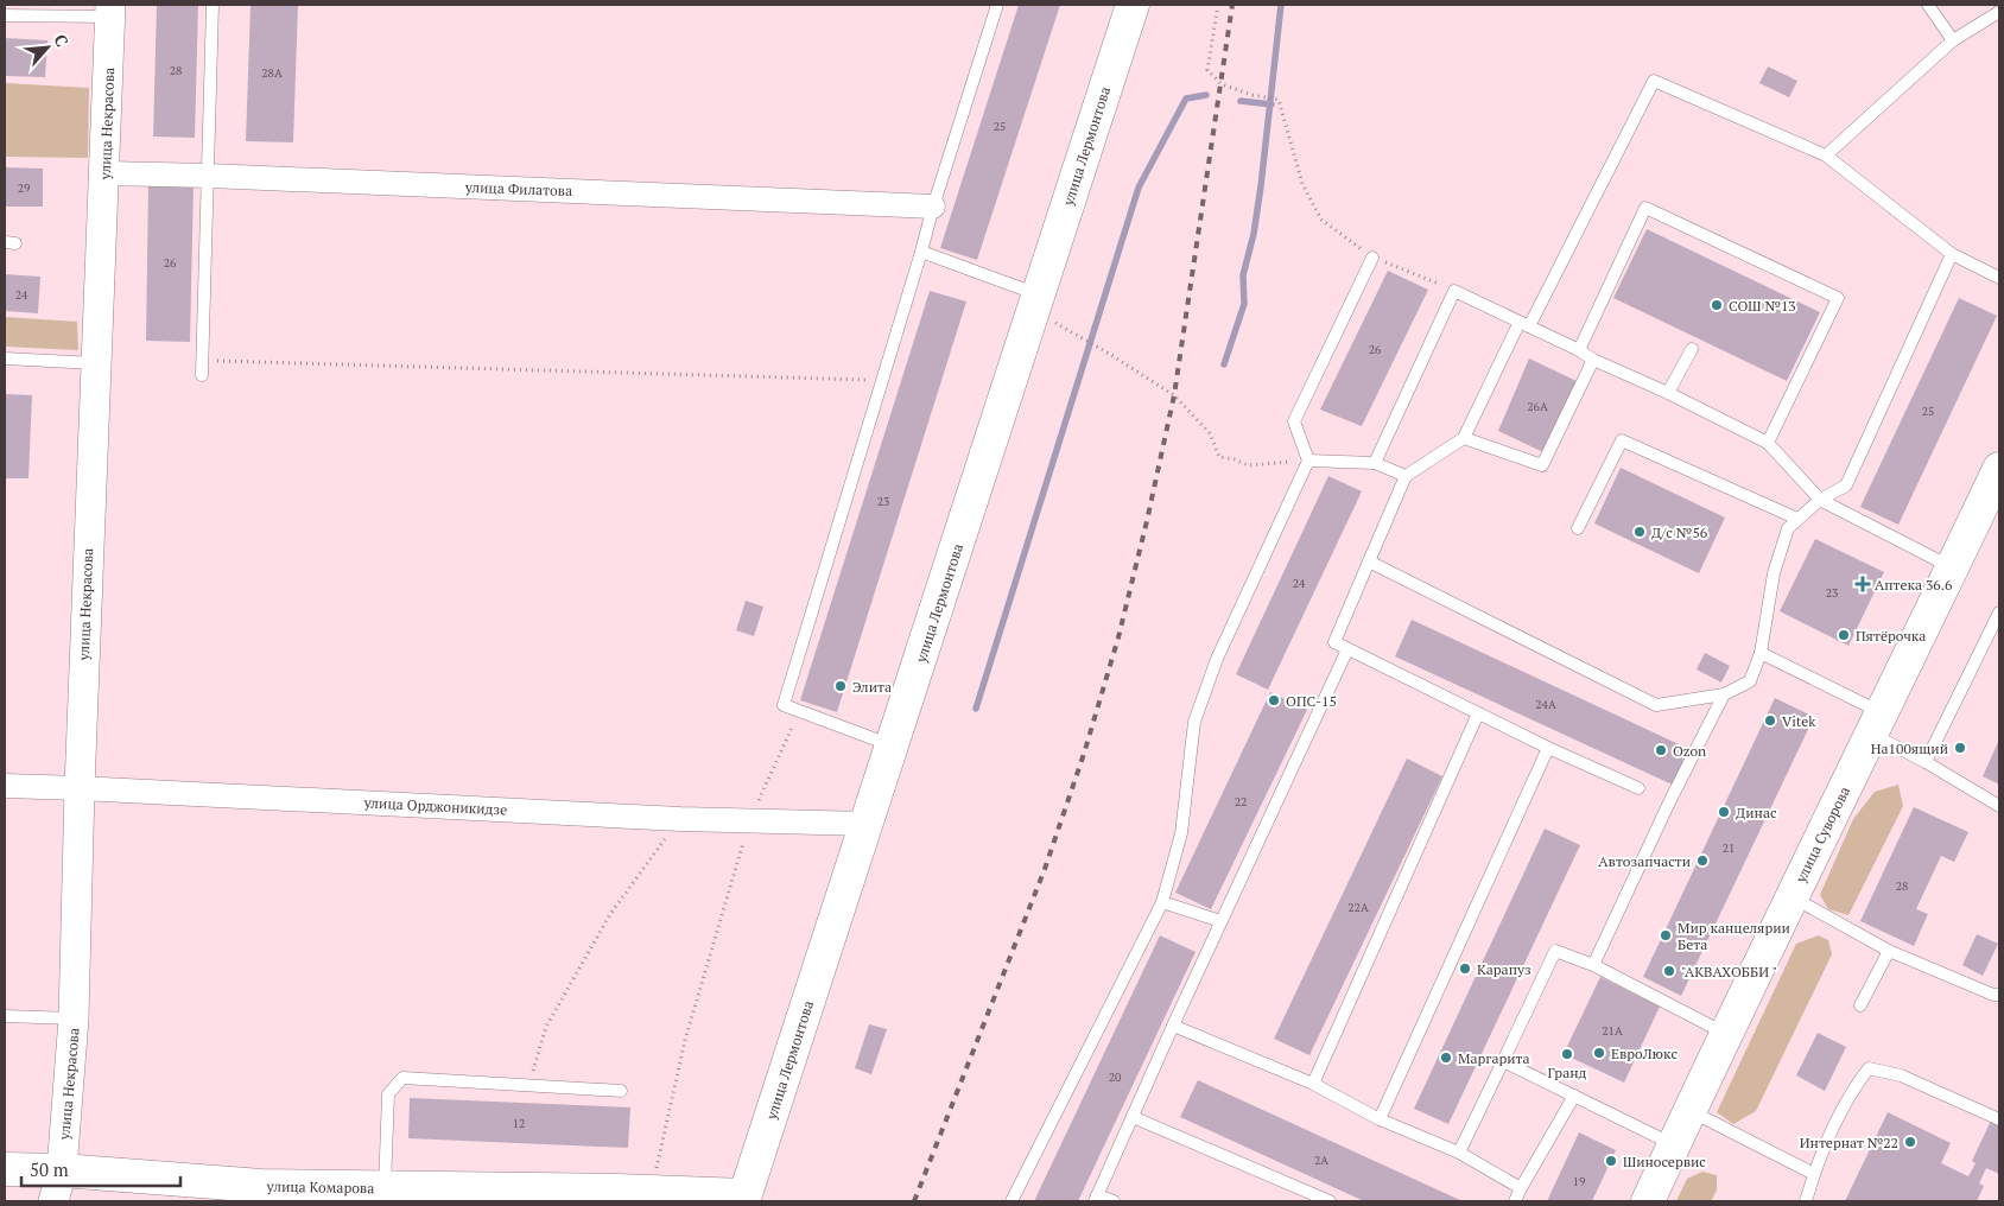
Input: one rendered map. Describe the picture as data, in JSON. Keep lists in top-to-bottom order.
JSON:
{
  "streets": {
    "main road": ["улица Лермонтова", "улица Суворова", "улица Комарова"],
    "street": ["улица Некрасова", "улица Филатова", "улица Орджоникидзе"]
  },
  "crossings": [
    ["улица Некрасова", "улица Филатова"],
    ["улица Некрасова", "улица Орджоникидзе"],
    ["улица Некрасова", "улица Комарова"],
    ["улица Лермонтова", "улица Орджоникидзе"],
    ["улица Лермонтова", "улица Комарова"]
  ],
  "places": {
    "other": [
      "СОШ №13",
      "Д/с №56",
      "Пятёрочка",
      "Элита",
      "ОПС-15",
      "Vitek",
      "На100ящий",
      "Ozon",
      "Динас",
      "Автозапчасти",
      "Мир канцелярии Бета",
      "Карапуз",
      "\"АКВАХОББИ \"",
      "ЕвроЛюкс",
      "Гранд",
      "Маргарита",
      "Интернат №22",
      "Шиносервис"
    ],
    "health": ["Аптека 36.6"]
  },
  "house_numbers": [
    "28",
    "28А",
    "25",
    "29",
    "26",
    "24",
    "26",
    "26А",
    "25",
    "23",
    "24",
    "23",
    "24А",
    "22",
    "21",
    "28",
    "22А",
    "21А",
    "20",
    "12",
    "2А",
    "19"
  ],
  "scale_bar": "50 m",
  "north": "top right"
}
